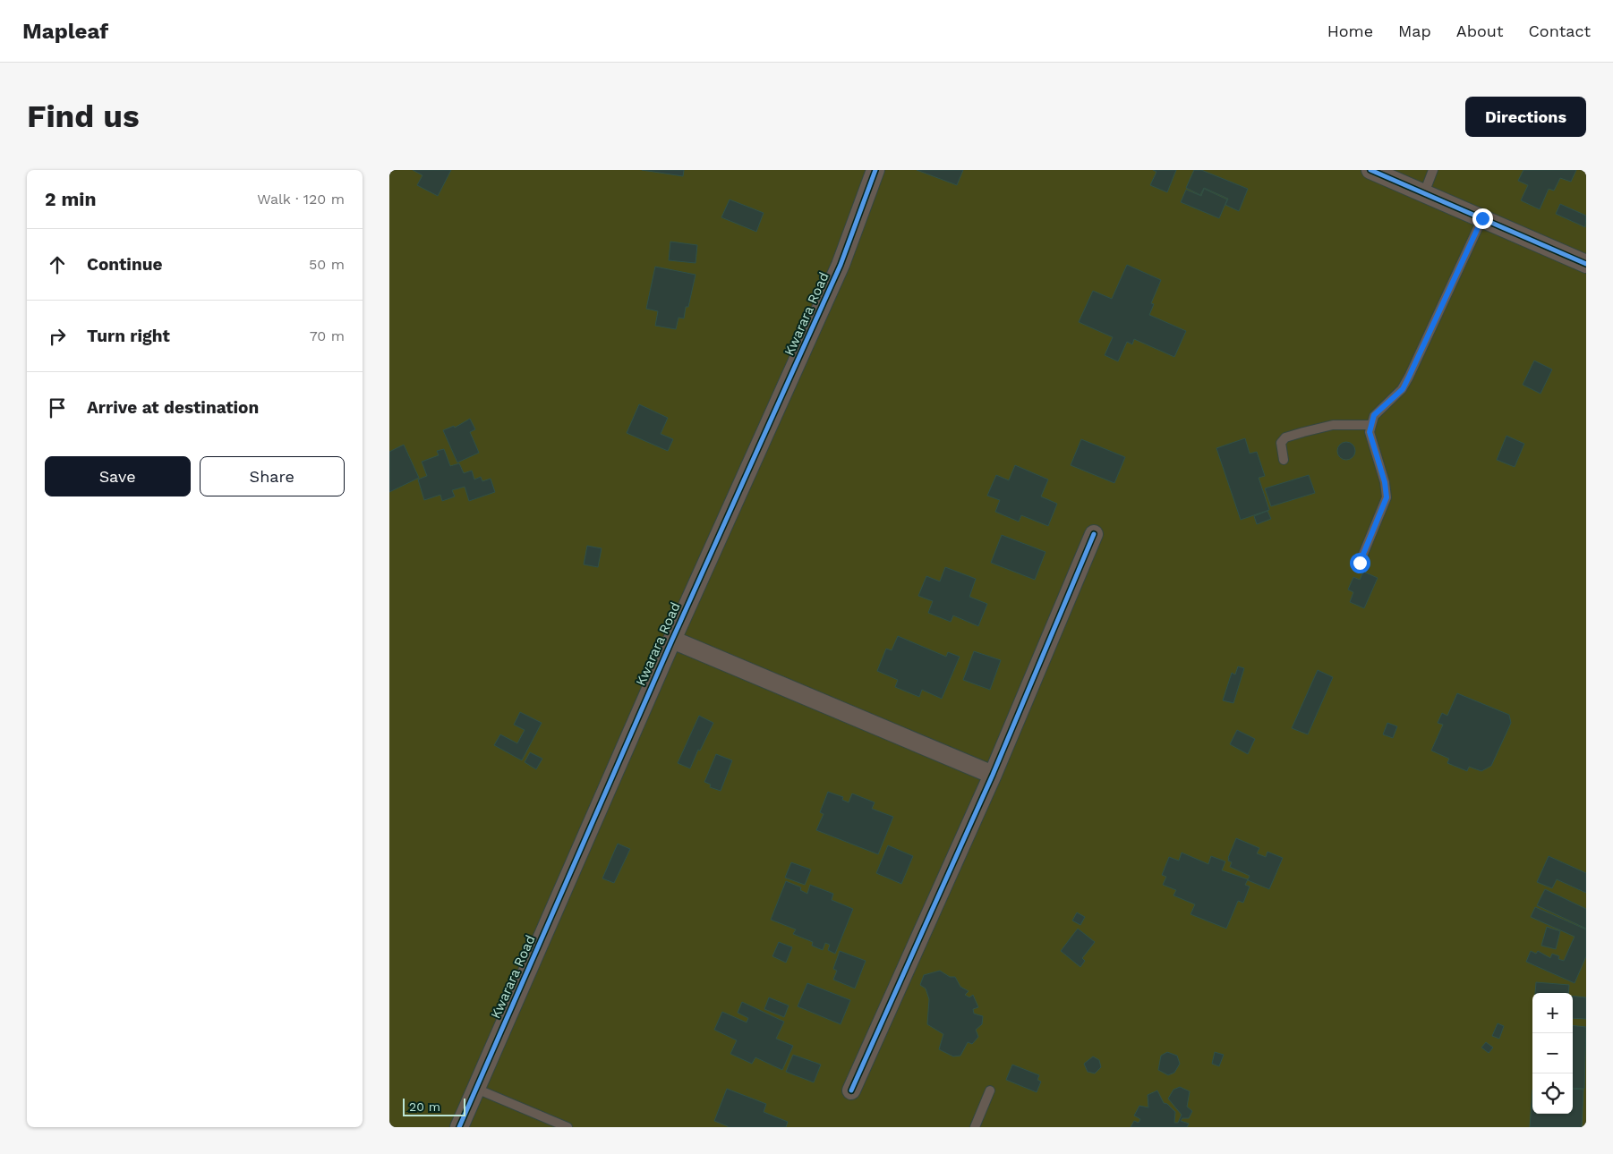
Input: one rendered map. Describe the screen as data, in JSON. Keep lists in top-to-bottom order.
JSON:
{
  "streets": {
    "street": ["Kwarara Road"]
  },
  "scale_bar": "20 m",
  "page": {
    "header": "Mapleaf",
    "nav": [
      "Home",
      "Map",
      "About",
      "Contact"
    ],
    "buttons": [
      "Directions",
      ["Save", "Share"]
    ],
    "title": "Find us",
    "heading": ["2 min", "Walk · 120 m"],
    "list": [
      ["Continue", "50 m"],
      ["Turn right", "70 m"],
      "Arrive at destination"
    ],
    "map_buttons": ["+", "−"],
    "scale": "20 m"
  }
}
